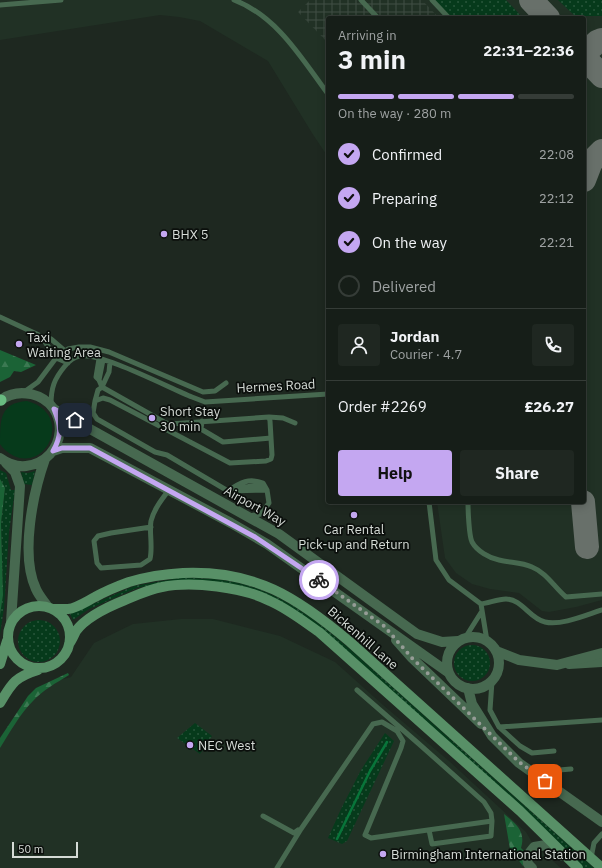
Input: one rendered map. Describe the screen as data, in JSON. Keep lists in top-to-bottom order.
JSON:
{
  "streets": {
    "main road": ["Bickenhill Lane"],
    "street": ["Airport Way"],
    "lane": ["Hermes Road"]
  },
  "places": [
    "BHX 5",
    "Taxi Waiting Area",
    "Short Stay 30 min",
    "Car Rental Pick-up and Return",
    "NEC West",
    "Birmingham International Station"
  ],
  "scale_bar": "50 m",
  "page": {
    "heading": ["3 min", "Arriving in", "22:31–22:36"],
    "panel": [
      "Jordan",
      "Courier · 4.7",
      "Order #2269",
      "£26.27"
    ],
    "bar": "On the way · 280 m",
    "list": [
      ["Confirmed", "22:08"],
      ["Preparing", "22:12"],
      ["On the way", "22:21"],
      "Delivered"
    ],
    "buttons": ["Help", "Share"],
    "scale": "50 m"
  }
}
